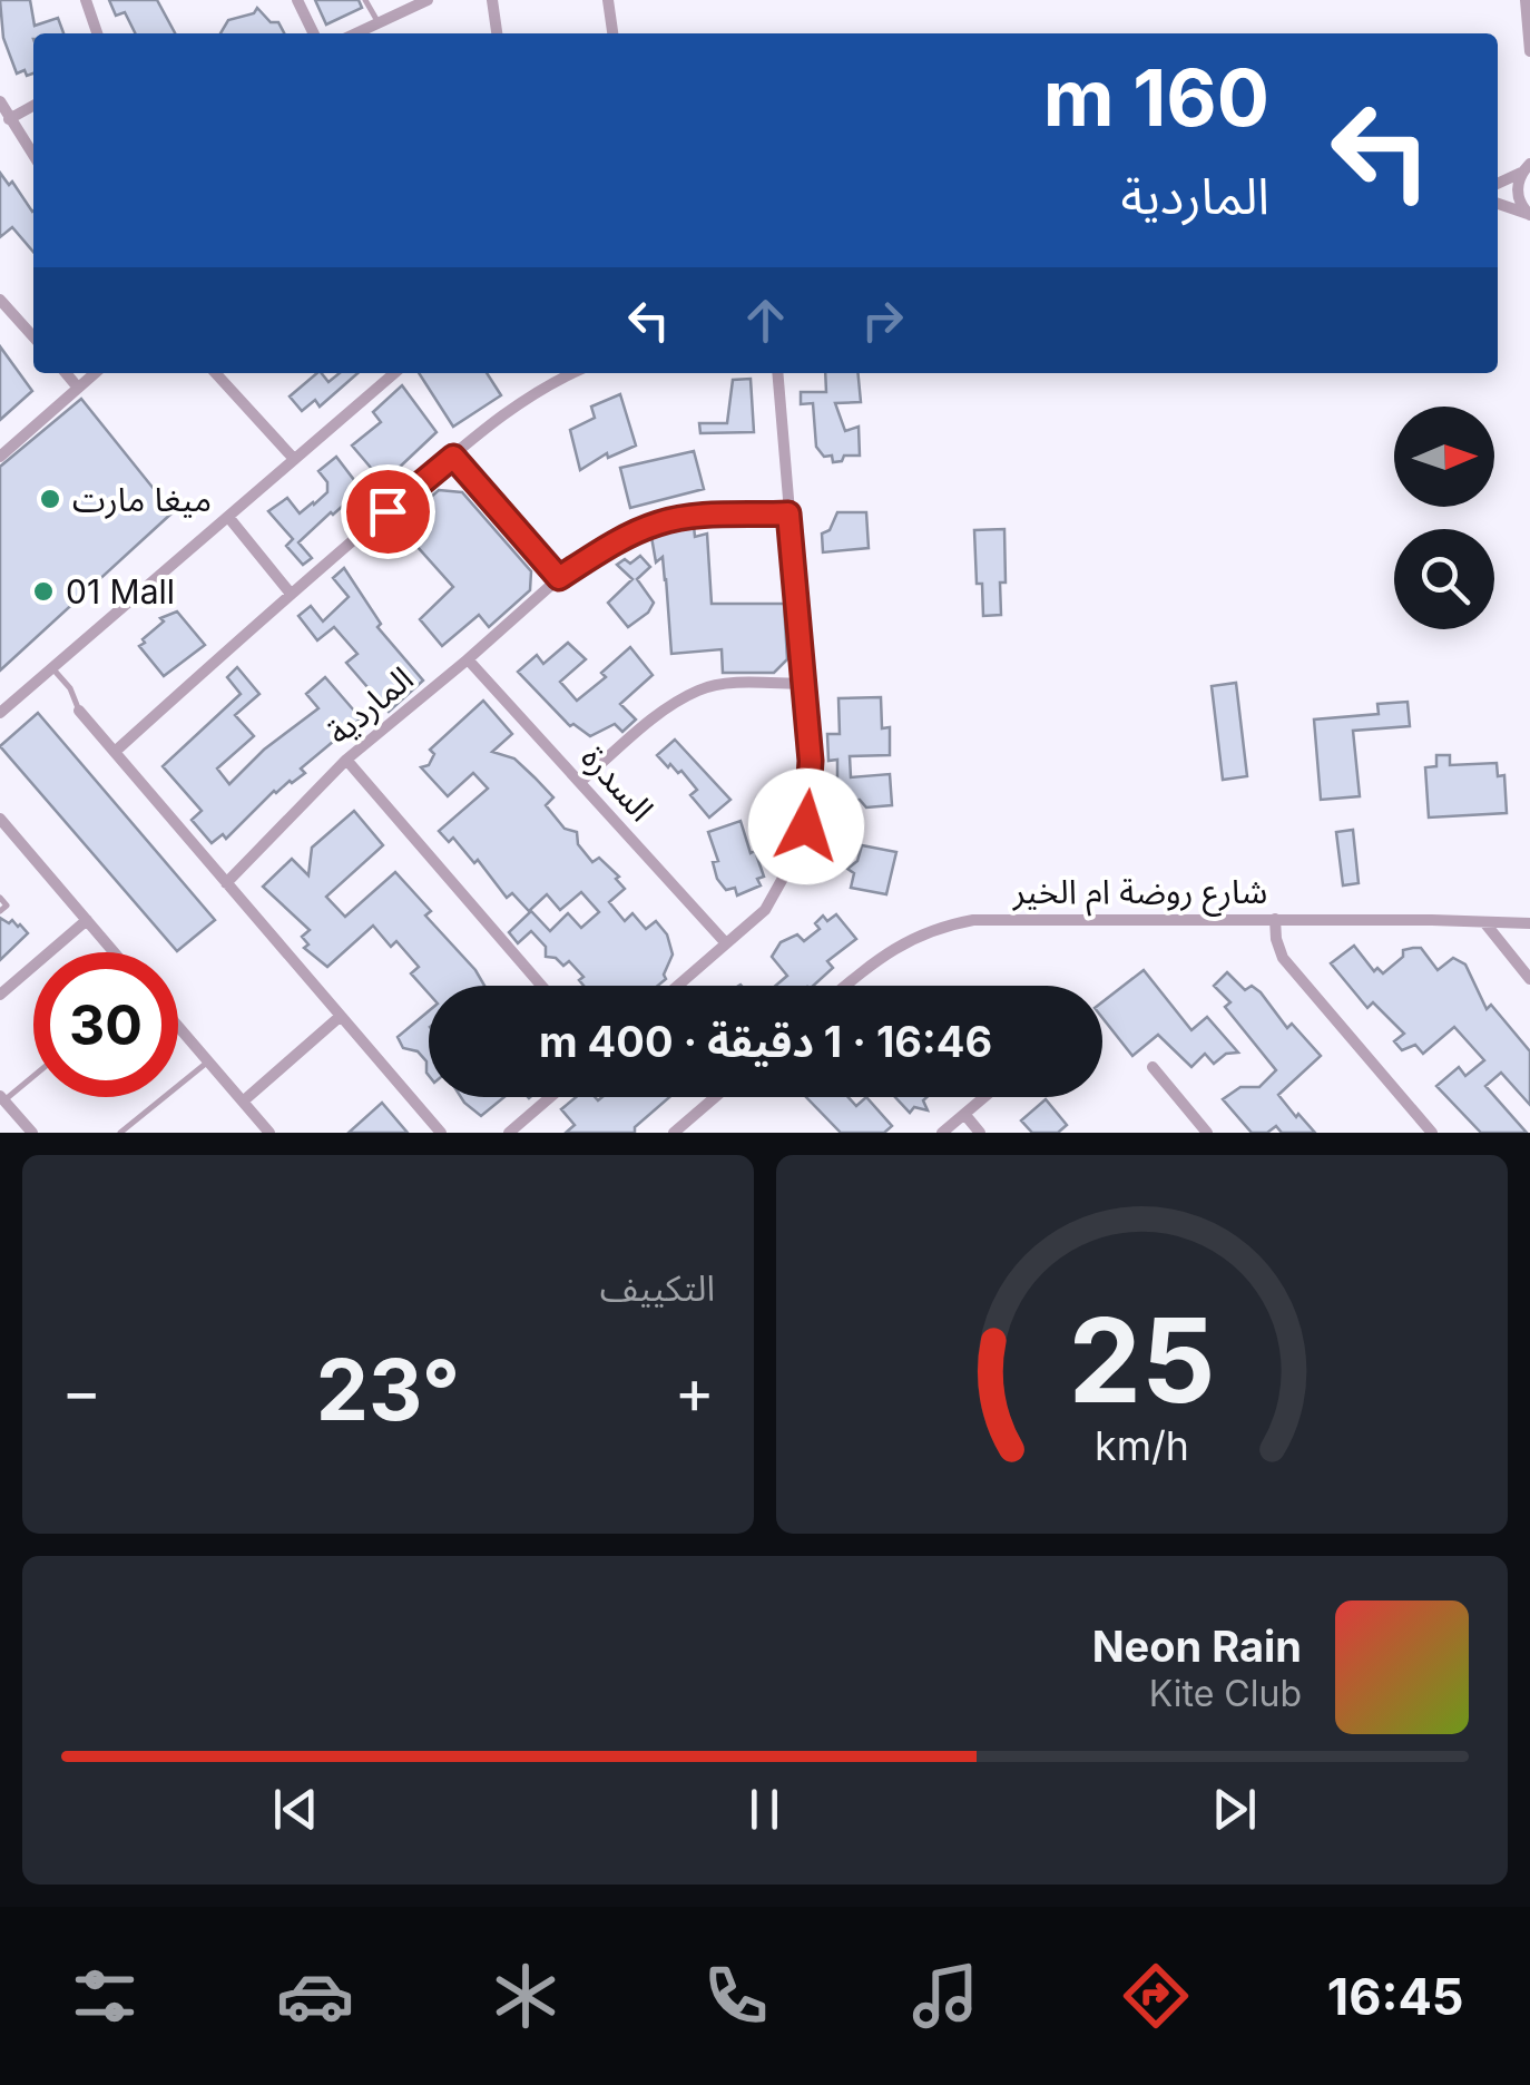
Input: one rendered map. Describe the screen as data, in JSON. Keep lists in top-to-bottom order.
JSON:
{
  "streets": {
    "street": ["الماردية", "السدرة", "شارع روضة ام الخير"]
  },
  "crossings": [
    ["الماردية", "السدرة"]
  ],
  "places": ["ميغا مارت", "01 Mall"],
  "north": "right",
  "page": {
    "turn": ["160 m", "الماردية"],
    "limit": "30",
    "trip": "16:46 · 1 دقيقة · 400 m",
    "tile": "التكييف",
    "heat": ["−", "23°", "+"],
    "song": ["Neon Rain", "Kite Club"],
    "tabs": "16:45",
    "gauge": ["25", "km/h"]
  }
}
